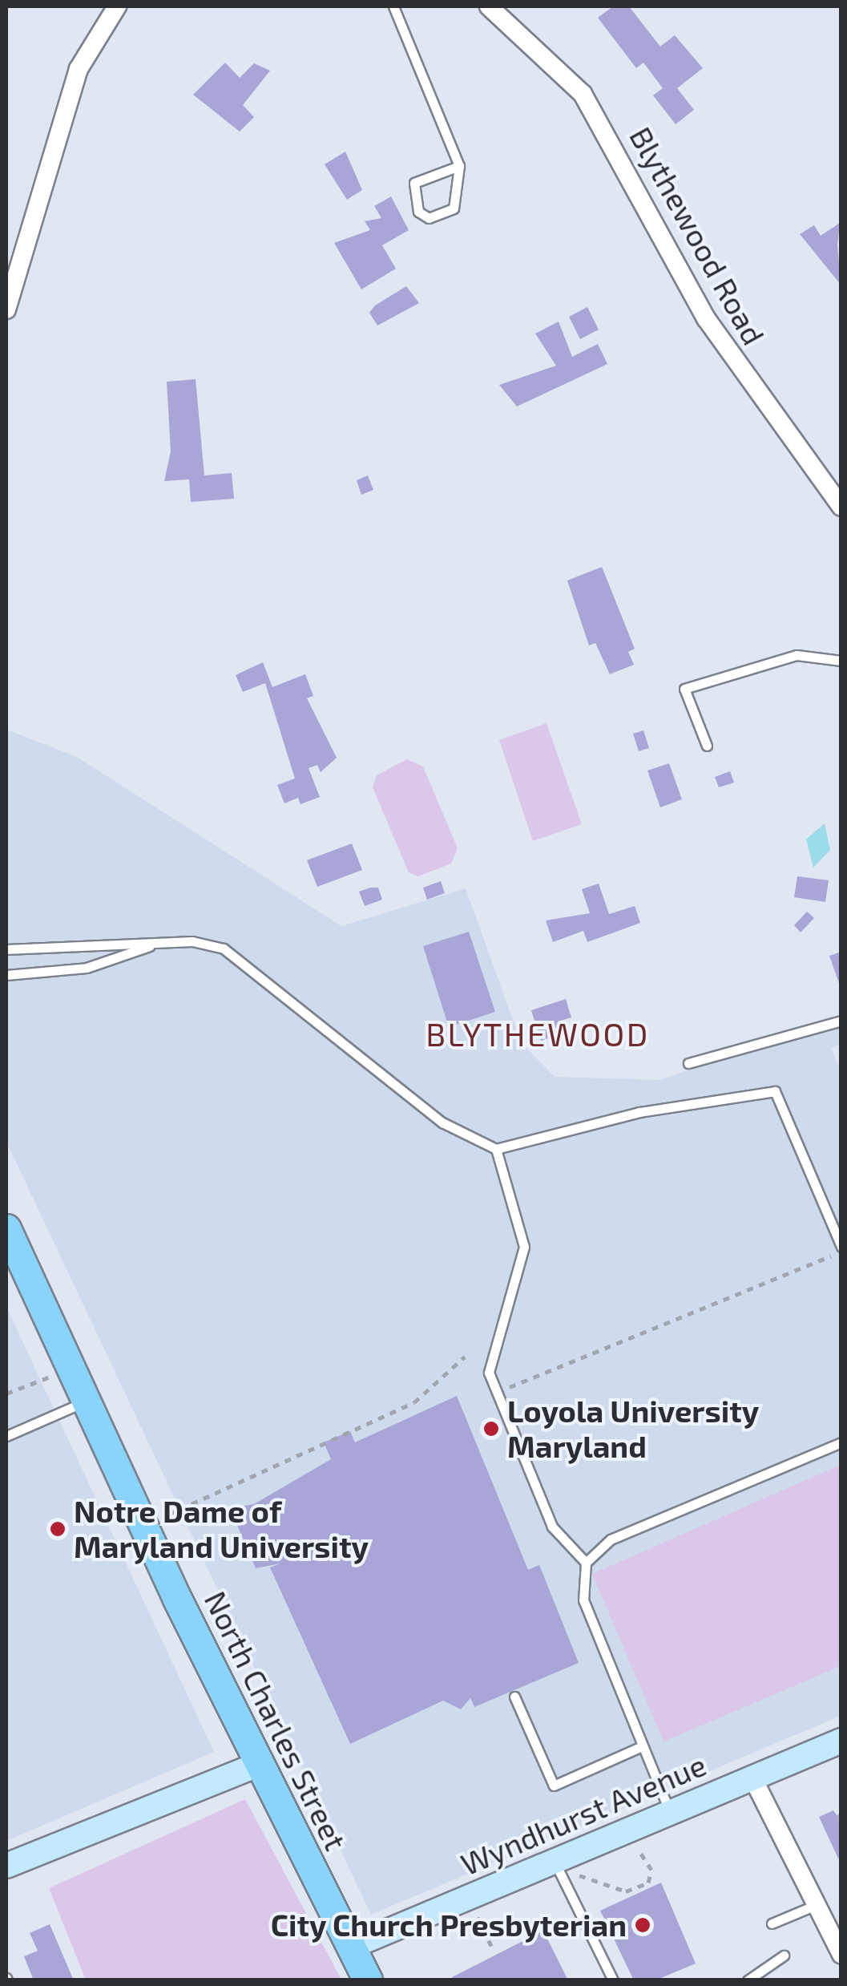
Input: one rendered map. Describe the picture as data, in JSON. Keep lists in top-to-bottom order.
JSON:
{
  "streets": {
    "main road": ["North Charles Street"],
    "street": ["Blythewood Road", "Wyndhurst Avenue"]
  },
  "crossings": [
    ["North Charles Street", "Wyndhurst Avenue"]
  ],
  "districts": ["BLYTHEWOOD"],
  "places": ["Loyola University Maryland", "Notre Dame of Maryland University", "City Church Presbyterian"]
}
